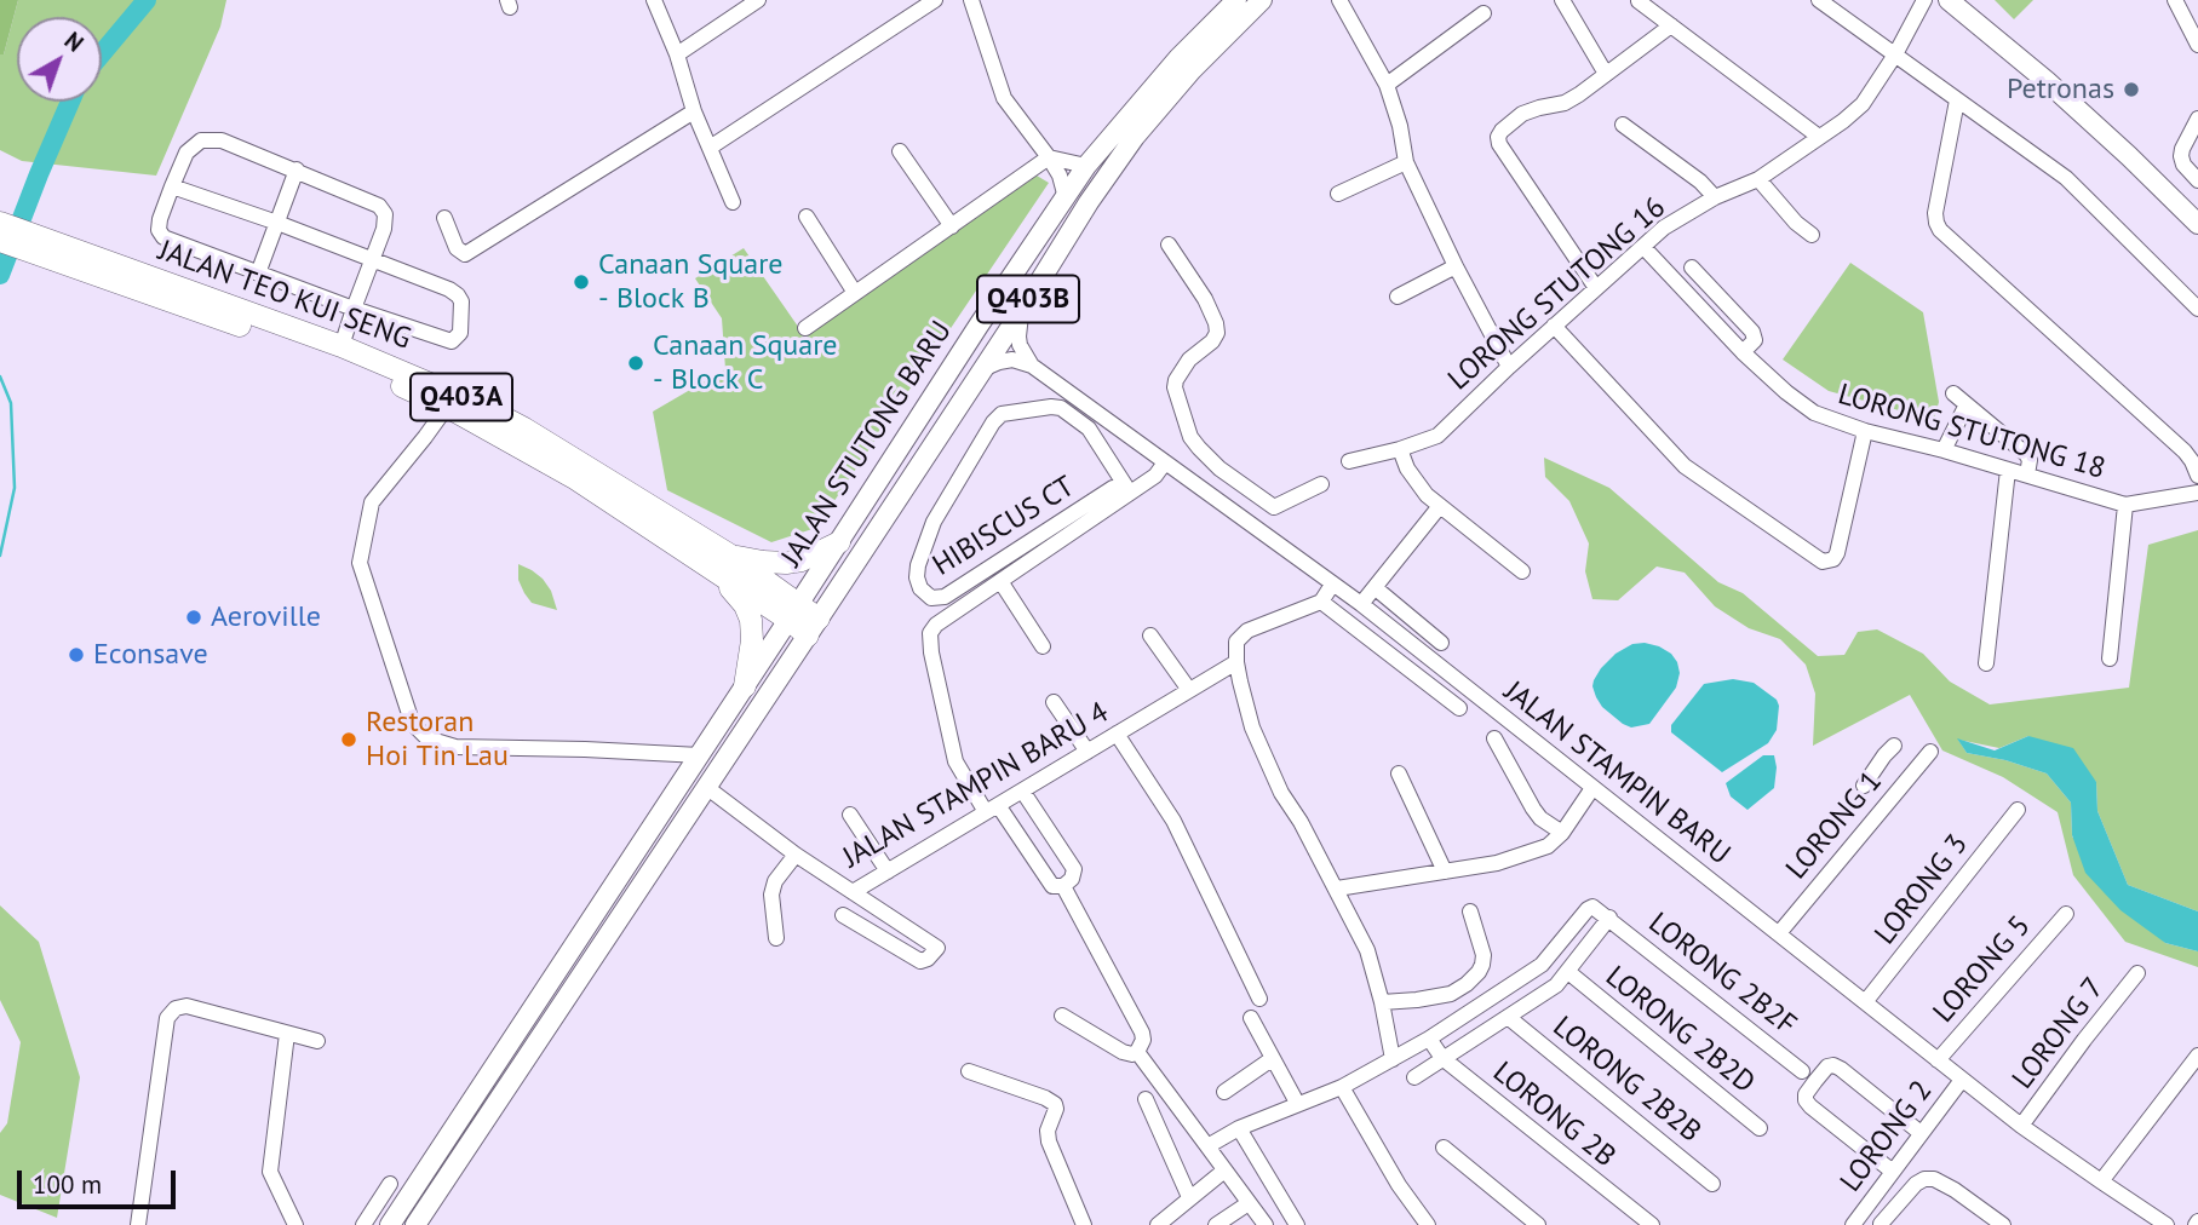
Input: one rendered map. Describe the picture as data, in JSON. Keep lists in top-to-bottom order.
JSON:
{
  "streets": {
    "highway": ["JALAN TEO KUI SENG", "Q403A"],
    "main road": ["Q403B", "JALAN STUTONG BARU"],
    "street": [
      "LORONG STUTONG 16",
      "LORONG STUTONG 18",
      "HIBISCUS CT",
      "JALAN STAMPIN BARU",
      "JALAN STAMPIN BARU 4",
      "LORONG 1",
      "LORONG 3",
      "LORONG 5",
      "LORONG 2B2F",
      "LORONG 2B2D",
      "LORONG 7",
      "LORONG 2B2B",
      "LORONG 2B",
      "LORONG 2"
    ]
  },
  "crossings": [
    ["LORONG STUTONG 16", "LORONG STUTONG 18"],
    ["JALAN TEO KUI SENG", "JALAN STUTONG BARU"],
    ["JALAN STUTONG BARU", "JALAN STAMPIN BARU 4"],
    ["JALAN STAMPIN BARU", "LORONG 1"],
    ["JALAN STAMPIN BARU", "LORONG 3"],
    ["JALAN STAMPIN BARU", "LORONG 5"],
    ["JALAN STAMPIN BARU", "LORONG 7"],
    ["JALAN STAMPIN BARU", "LORONG 2"]
  ],
  "places": [
    "Petronas",
    "Canaan Square - Block B",
    "Canaan Square - Block C",
    "Aeroville",
    "Econsave",
    "Restoran Hoi Tin Lau"
  ],
  "scale_bar": "100 m",
  "north": "top right"
}
